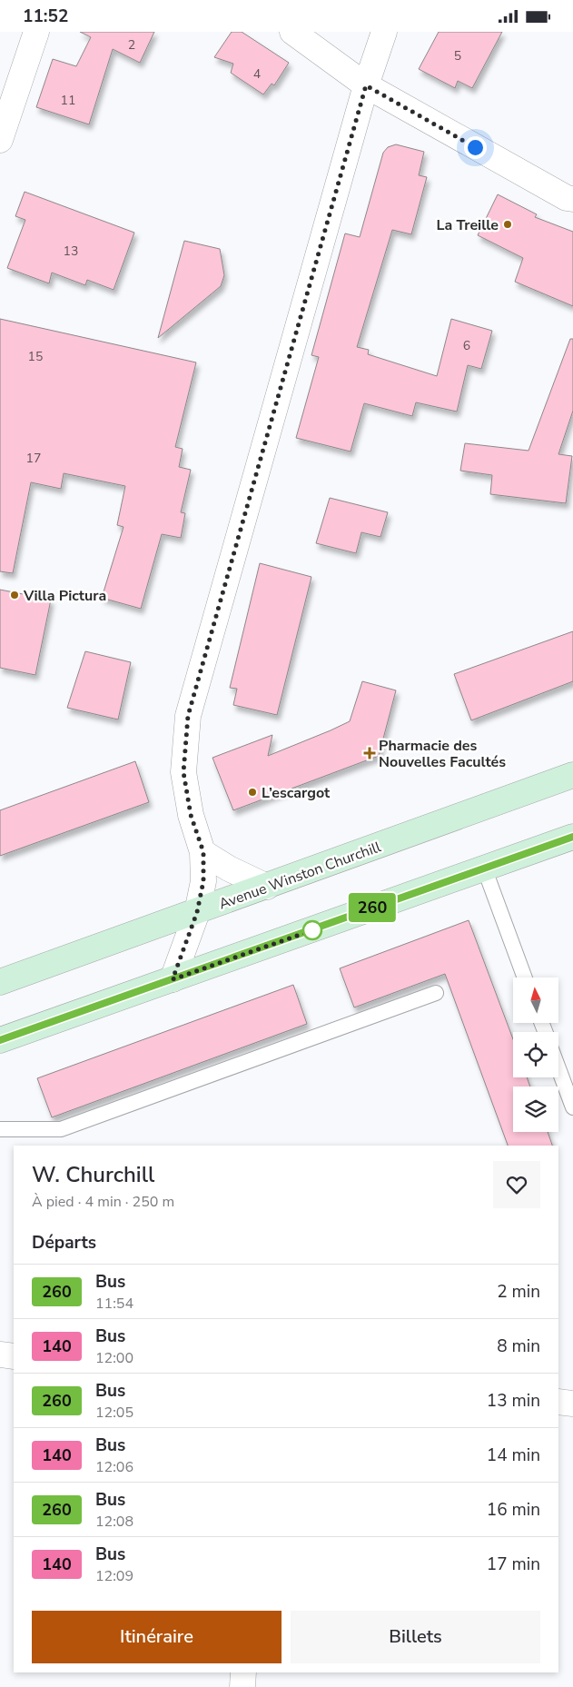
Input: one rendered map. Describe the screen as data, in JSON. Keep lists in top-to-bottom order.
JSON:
{
  "streets": {
    "street": ["Avenue Winston Churchill"]
  },
  "places": {
    "other": ["La Treille", "Villa Pictura", "L’escargot"],
    "health": ["Pharmacie des Nouvelles Facultés"]
  },
  "lines": ["bus line 260"],
  "house_numbers": [
    "2",
    "5",
    "4",
    "11",
    "13",
    "6",
    "15",
    "17"
  ],
  "north": "top",
  "page": {
    "status": "11:52",
    "on_map": "260",
    "heading": [
      ["W. Churchill", "À pied · 4 min · 250 m"],
      "Départs"
    ],
    "list": [
      {
        "mark": "260",
        "name": "Bus",
        "note": "11:54",
        "value": "2 min"
      },
      {
        "mark": "140",
        "name": "Bus",
        "note": "12:00",
        "value": "8 min"
      },
      {
        "mark": "260",
        "name": "Bus",
        "note": "12:05",
        "value": "13 min"
      },
      {
        "mark": "140",
        "name": "Bus",
        "note": "12:06",
        "value": "14 min"
      },
      {
        "mark": "260",
        "name": "Bus",
        "note": "12:08",
        "value": "16 min"
      },
      {
        "mark": "140",
        "name": "Bus",
        "note": "12:09",
        "value": "17 min"
      }
    ],
    "buttons": ["Itinéraire", "Billets"]
  }
}
